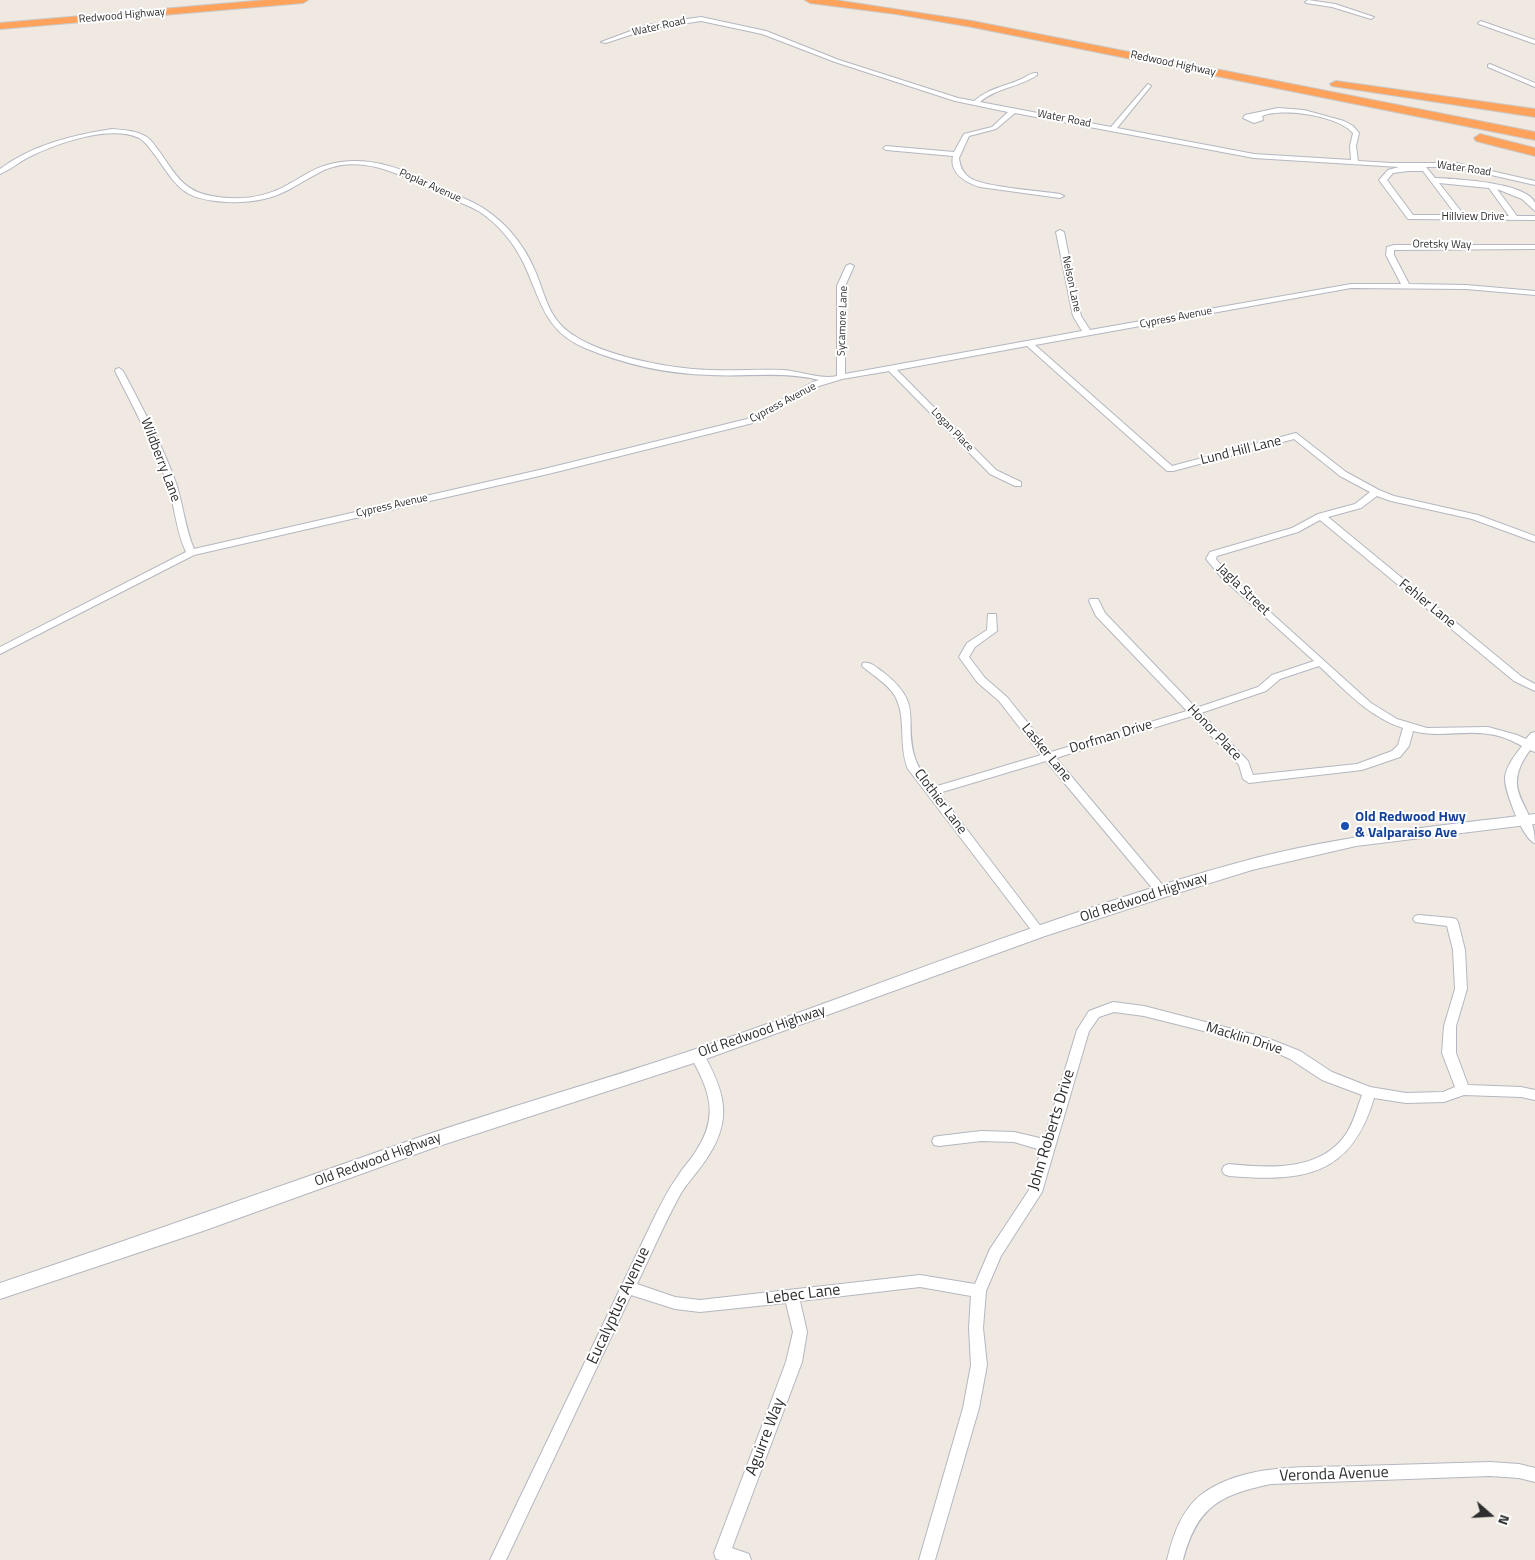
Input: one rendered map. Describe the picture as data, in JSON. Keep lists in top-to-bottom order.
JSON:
{
  "streets": {
    "highway": ["Redwood Highway"],
    "main road": ["Old Redwood Highway"],
    "street": [
      "Water Road",
      "Poplar Avenue",
      "Hillview Drive",
      "Oretsky Way",
      "Nelson Lane",
      "Cypress Avenue",
      "Sycamore Lane",
      "Logan Place",
      "Lund Hill Lane",
      "Wildberry Lane",
      "Jagla Street",
      "Fehler Lane",
      "Honor Place",
      "Dorfman Drive",
      "Lasker Lane",
      "Clothier Lane",
      "Macklin Drive",
      "John Roberts Drive",
      "Lebec Lane",
      "Eucalyptus Avenue",
      "Aguirre Way",
      "Veronda Avenue"
    ]
  },
  "crossings": [
    ["Poplar Avenue", "Cypress Avenue"],
    ["Oretsky Way", "Cypress Avenue"],
    ["Nelson Lane", "Cypress Avenue"],
    ["Cypress Avenue", "Sycamore Lane"],
    ["Cypress Avenue", "Logan Place"],
    ["Cypress Avenue", "Lund Hill Lane"],
    ["Cypress Avenue", "Wildberry Lane"],
    ["Jagla Street", "Fehler Lane"],
    ["Jagla Street", "Honor Place"],
    ["Jagla Street", "Dorfman Drive"],
    ["Honor Place", "Dorfman Drive"],
    ["Dorfman Drive", "Lasker Lane"],
    ["Dorfman Drive", "Clothier Lane"],
    ["Lasker Lane", "Old Redwood Highway"],
    ["Clothier Lane", "Old Redwood Highway"],
    ["Old Redwood Highway", "Eucalyptus Avenue"],
    ["Macklin Drive", "John Roberts Drive"],
    ["John Roberts Drive", "Lebec Lane"],
    ["Lebec Lane", "Eucalyptus Avenue"],
    ["Lebec Lane", "Aguirre Way"]
  ],
  "places": ["Old Redwood Hwy & Valparaiso Ave"],
  "north": "right"
}
